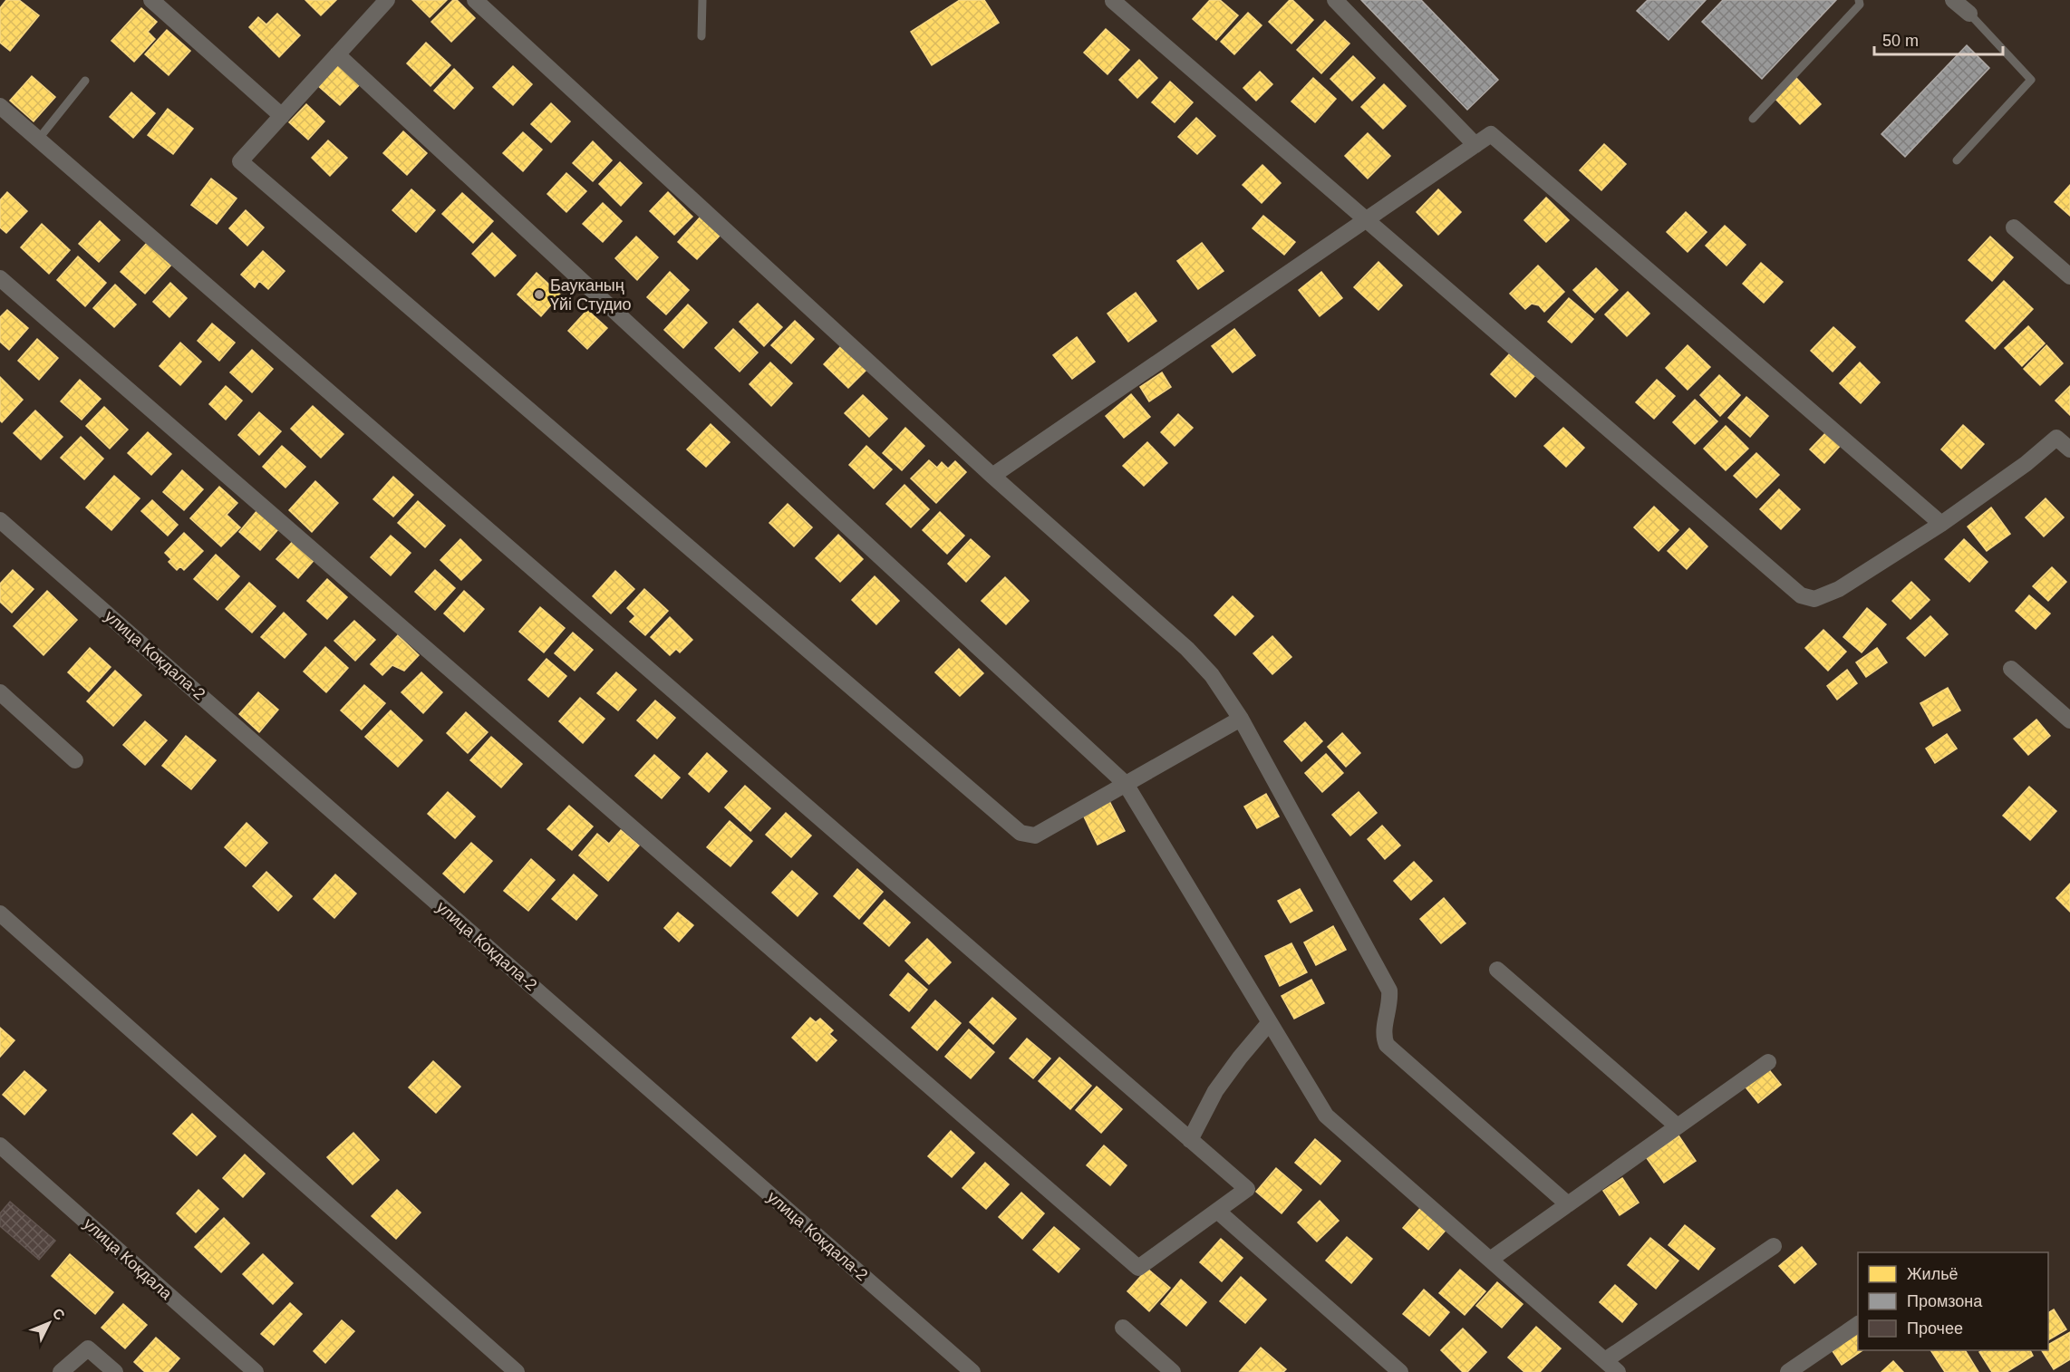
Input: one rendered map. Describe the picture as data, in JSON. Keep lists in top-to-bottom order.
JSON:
{
  "streets": {
    "street": ["улица Кокдала-2", "улица Кокдала"]
  },
  "places": ["Бауканың Үйі Студио"],
  "legend": ["Жильё", "Промзона", "Прочее"],
  "scale_bar": "50 m",
  "north": "top right"
}
